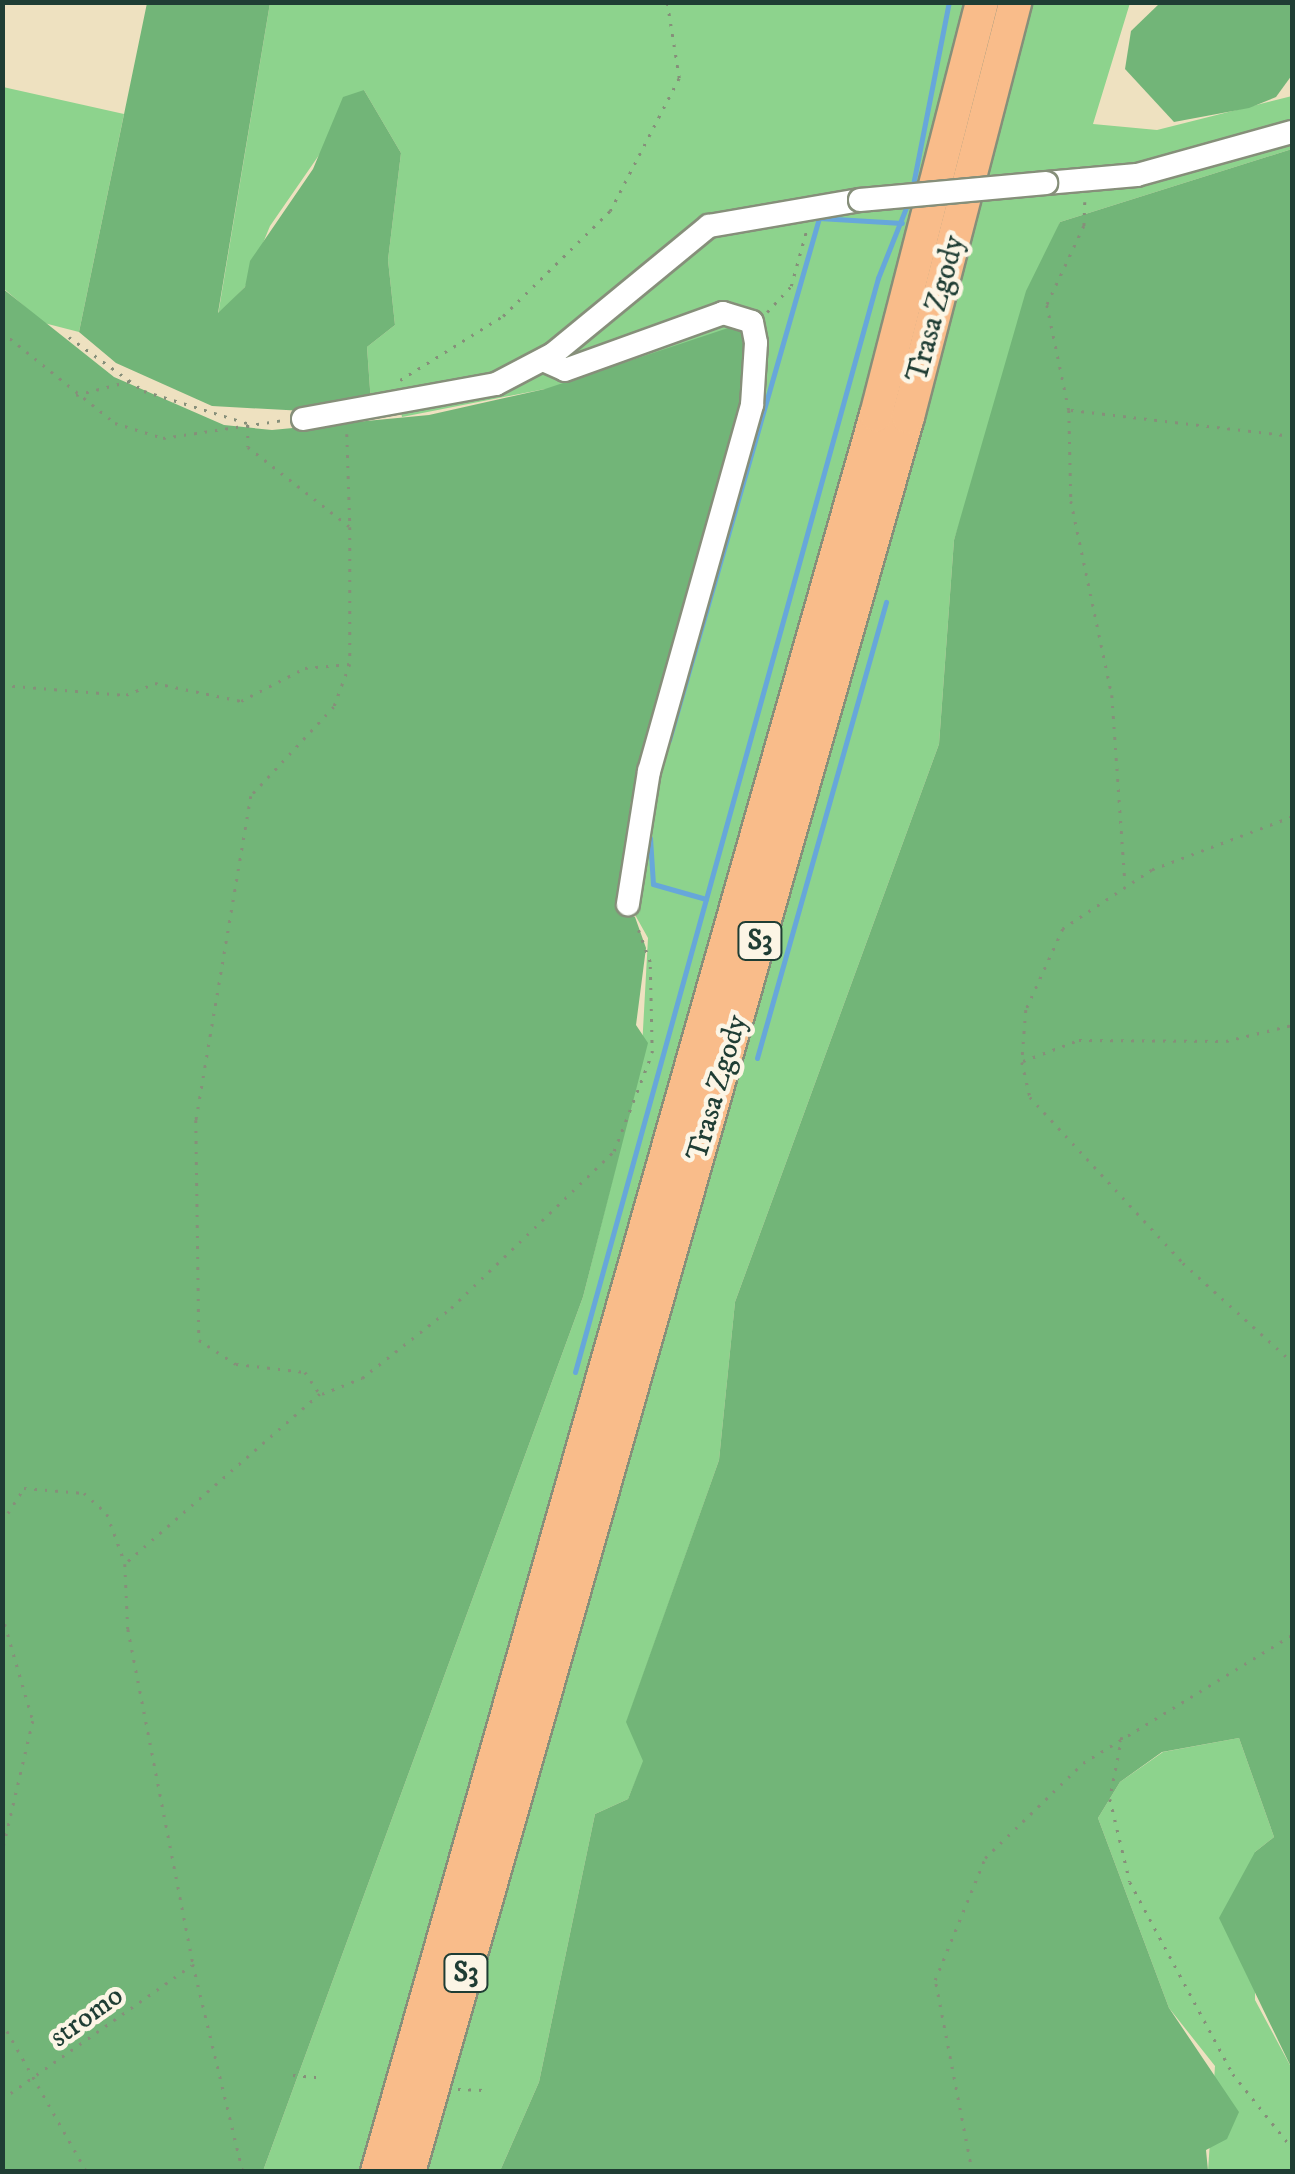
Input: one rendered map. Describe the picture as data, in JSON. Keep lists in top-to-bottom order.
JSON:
{
  "streets": {
    "highway": ["Trasa Zgody", "S3"],
    "path": ["stromo"]
  }
}
